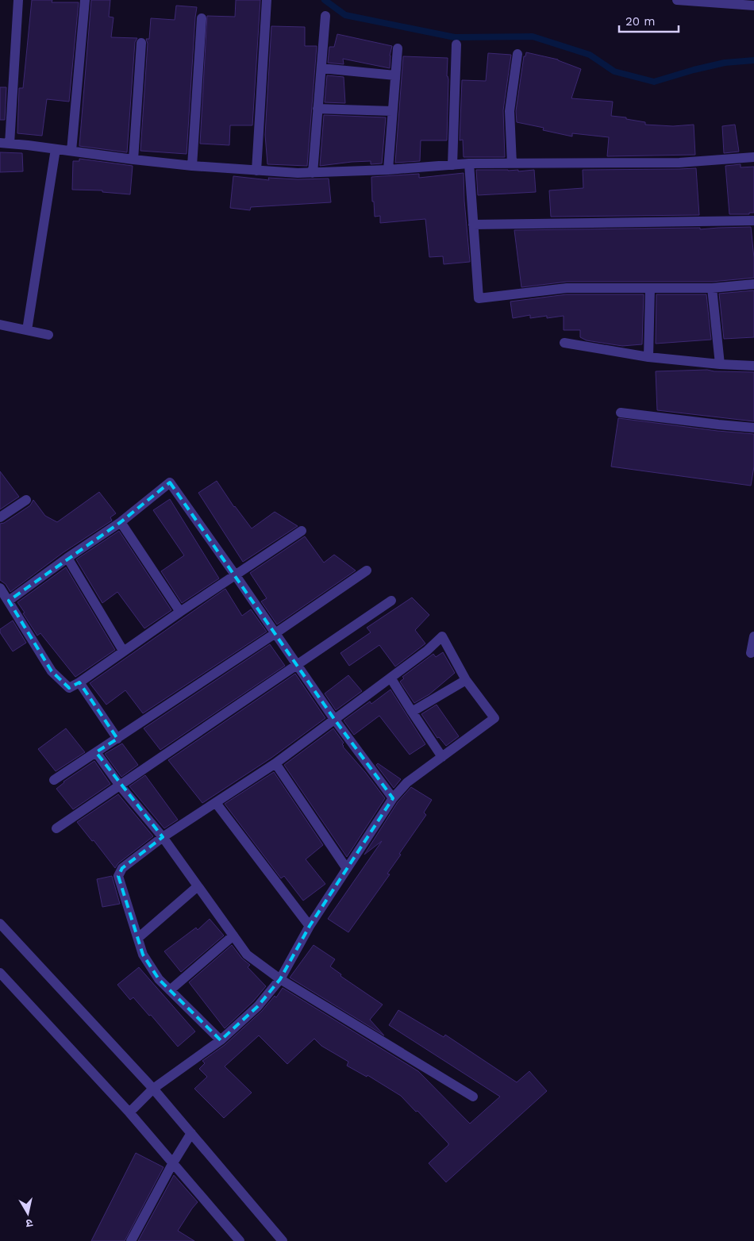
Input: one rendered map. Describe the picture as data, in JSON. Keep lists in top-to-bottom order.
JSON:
{
  "scale_bar": "20 m",
  "north": "bottom"
}
